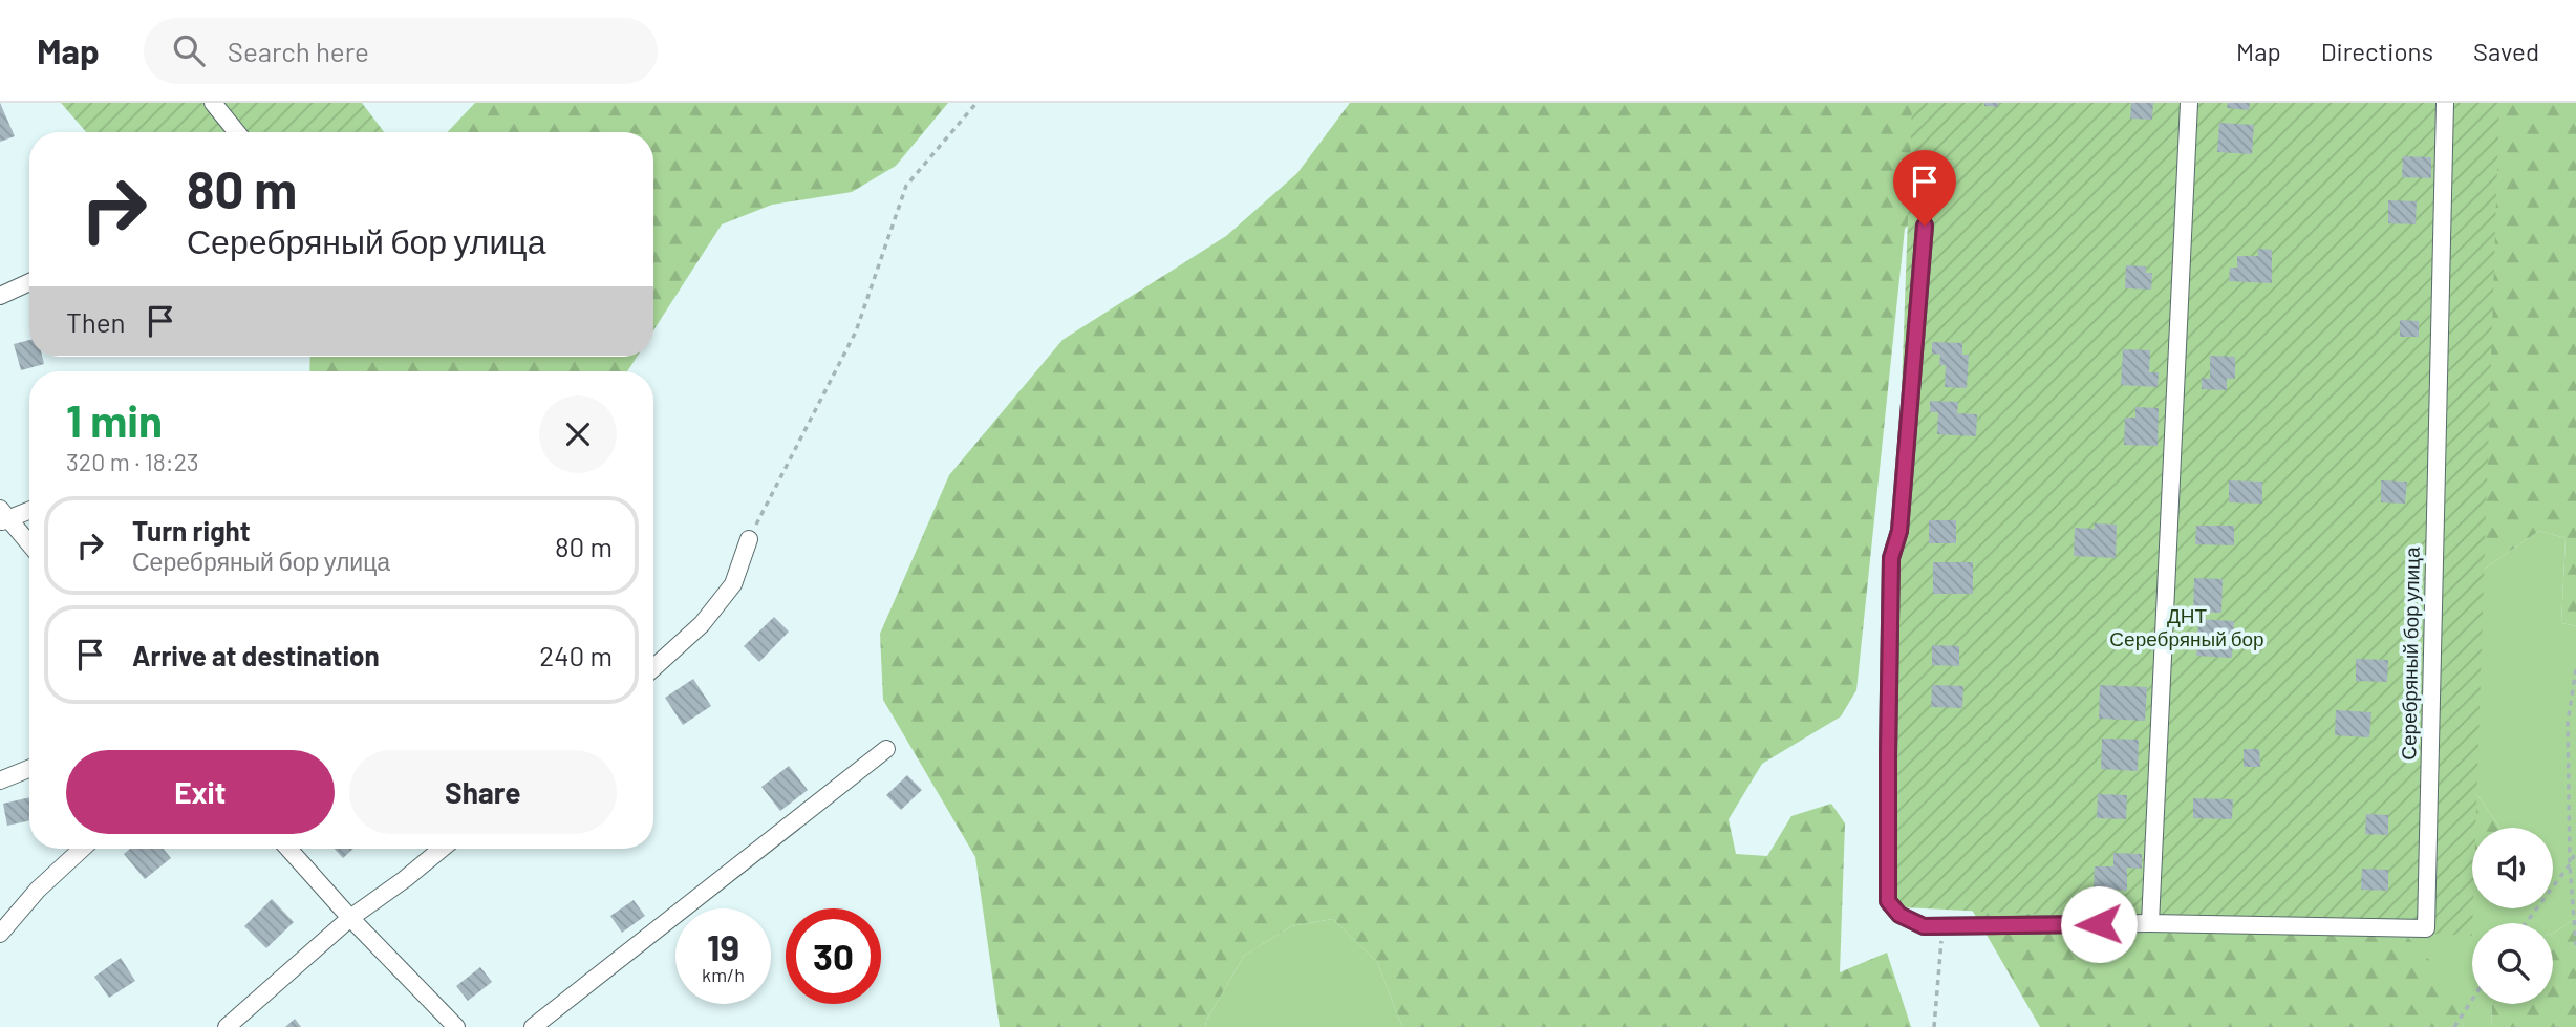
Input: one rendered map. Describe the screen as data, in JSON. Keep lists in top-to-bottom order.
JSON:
{
  "streets": {
    "street": ["Серебряный бор улица"]
  },
  "parks": ["ДНТ Серебряный бор"],
  "page": {
    "header": "Map",
    "search": "Search here",
    "nav": ["Map", "Directions", "Saved"],
    "turn": ["80 m", "Серебряный бор улица"],
    "then": "Then",
    "heading": ["1 min", "320 m · 18:23"],
    "list": [
      {
        "name": "Turn right",
        "note": "Серебряный бор улица",
        "value": "80 m"
      },
      {
        "name": "Arrive at destination",
        "value": "240 m"
      }
    ],
    "buttons": ["Exit", "Share"],
    "speed": "19 km/h",
    "limit": "30"
  }
}
